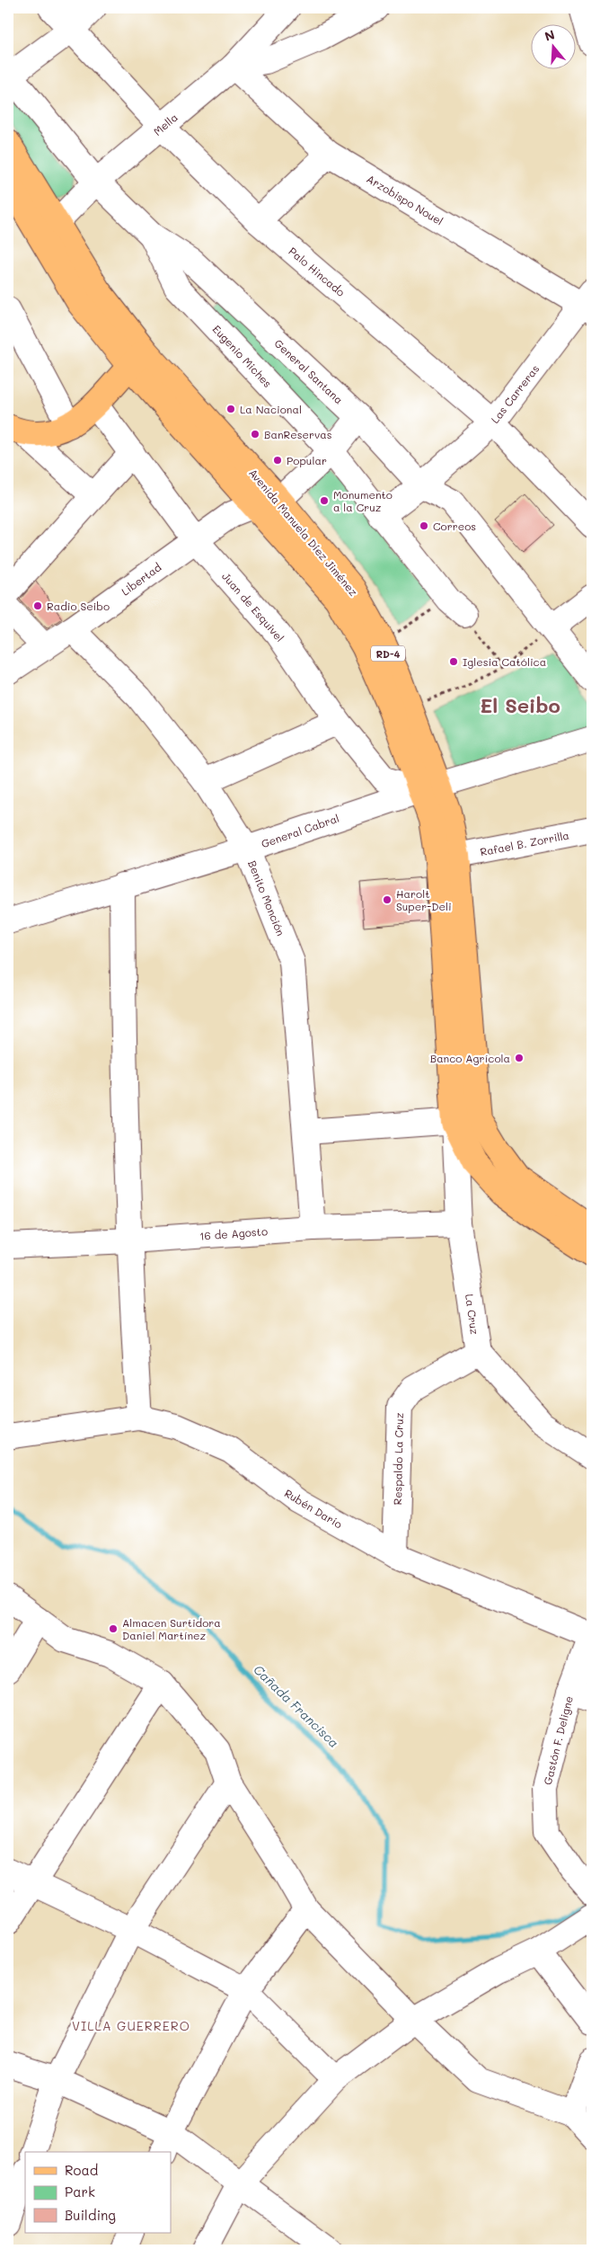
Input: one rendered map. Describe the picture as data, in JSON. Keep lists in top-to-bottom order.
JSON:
{
  "streets": {
    "main road": ["Avenida Manuela Díez Jiménez", "RD-4"],
    "street": [
      "Mella",
      "Arzobispo Nouel",
      "Palo Hincado",
      "Eugenio Miches",
      "General Santana",
      "Las Carreras",
      "Libertad",
      "Juan de Esquivel",
      "General Cabral",
      "Rafael B. Zorrilla",
      "Benito Monción",
      "16 de Agosto",
      "La Cruz",
      "Respaldo La Cruz",
      "Rubén Darío",
      "Gastón F. Deligne"
    ]
  },
  "crossings": [
    ["Mella", "Arzobispo Nouel"],
    ["Mella", "Palo Hincado"],
    ["Mella", "General Santana"],
    ["Mella", "Avenida Manuela Díez Jiménez"],
    ["Arzobispo Nouel", "Las Carreras"],
    ["Palo Hincado", "Las Carreras"],
    ["Eugenio Miches", "General Santana"],
    ["Eugenio Miches", "Las Carreras"],
    ["General Santana", "Las Carreras"],
    ["Avenida Manuela Díez Jiménez", "Libertad"],
    ["Avenida Manuela Díez Jiménez", "Juan de Esquivel"],
    ["Avenida Manuela Díez Jiménez", "General Cabral"],
    ["Avenida Manuela Díez Jiménez", "Rafael B. Zorrilla"],
    ["Avenida Manuela Díez Jiménez", "La Cruz"],
    ["Libertad", "Juan de Esquivel"],
    ["Libertad", "Benito Monción"],
    ["Juan de Esquivel", "General Cabral"],
    ["General Cabral", "Benito Monción"],
    ["Benito Monción", "16 de Agosto"],
    ["16 de Agosto", "La Cruz"],
    ["La Cruz", "Respaldo La Cruz"],
    ["Respaldo La Cruz", "Rubén Darío"],
    ["Rubén Darío", "Gastón F. Deligne"]
  ],
  "districts": ["El Seibo", "VILLA GUERRERO"],
  "water": ["Cañada Francisca"],
  "places": [
    "La Nacional",
    "BanReservas",
    "Popular",
    "Monumento a la Cruz",
    "Correos",
    "Radio Seibo",
    "Iglesia Católica",
    "Harolt Super-Deli",
    "Banco Agrícola",
    "Almacen Surtidora Daniel Martínez"
  ],
  "legend": ["Road", "Park", "Building"],
  "north": "top"
}
